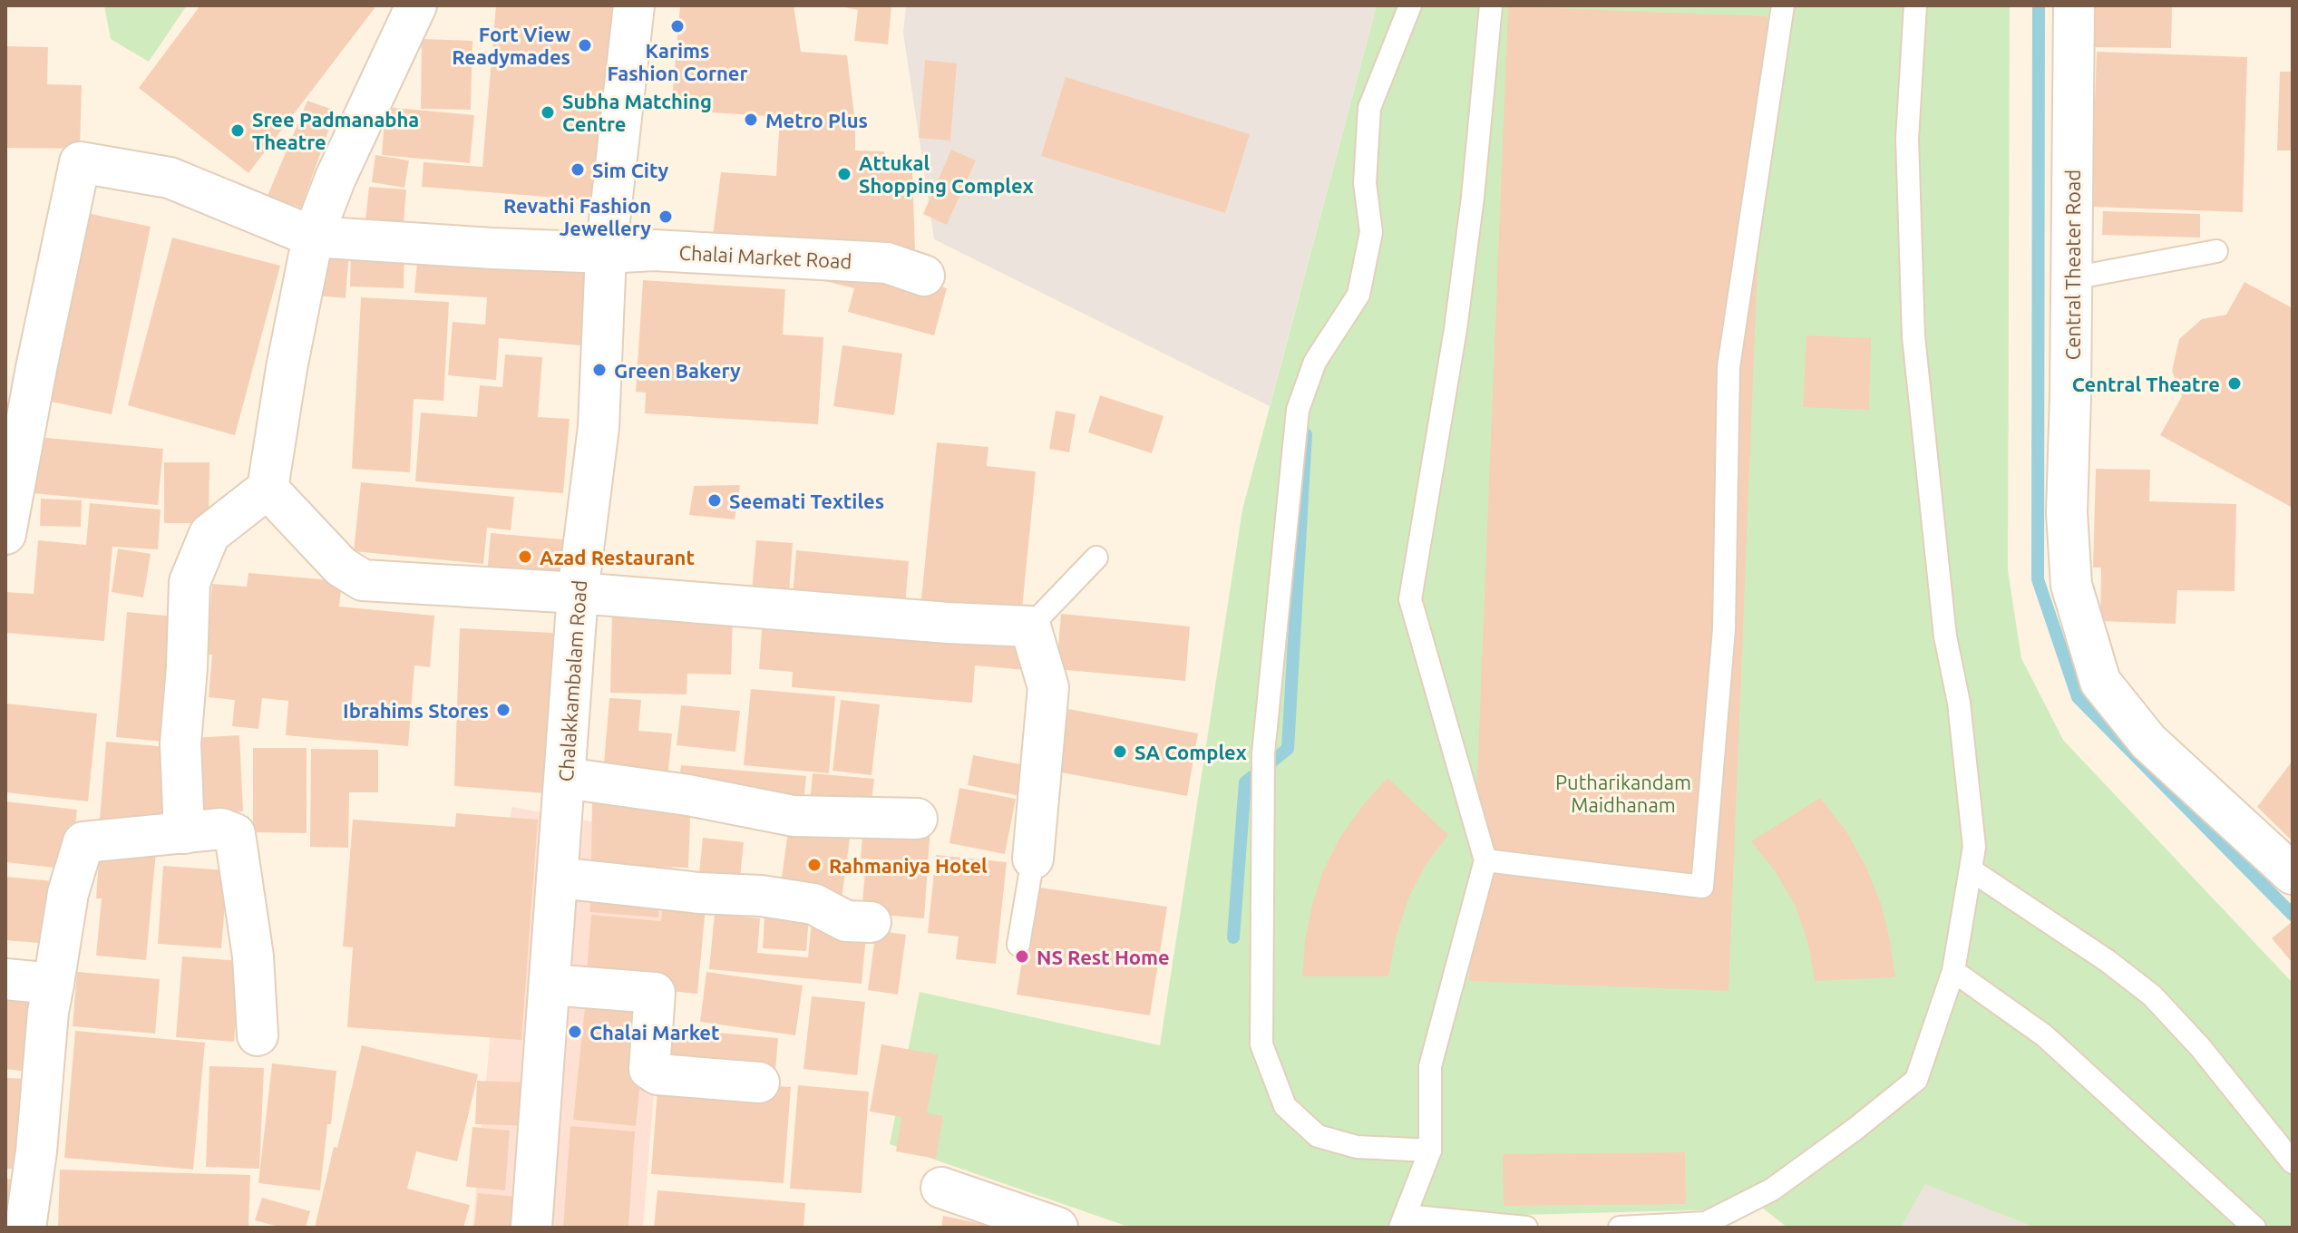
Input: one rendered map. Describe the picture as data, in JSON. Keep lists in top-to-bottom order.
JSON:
{
  "streets": {
    "street": ["Chalai Market Road", "Central Theater Road", "Chalakkambalam Road"]
  },
  "crossings": [
    ["Chalai Market Road", "Chalakkambalam Road"]
  ],
  "parks": ["Putharikandam Maidhanam"],
  "places": [
    "Karims Fashion Corner",
    "Fort View Readymades",
    "Subha Matching Centre",
    "Metro Plus",
    "Sree Padmanabha Theatre",
    "Sim City",
    "Attukal Shopping Complex",
    "Revathi Fashion Jewellery",
    "Green Bakery",
    "Central Theatre",
    "Seemati Textiles",
    "Azad Restaurant",
    "Ibrahims Stores",
    "SA Complex",
    "Rahmaniya Hotel",
    "NS Rest Home",
    "Chalai Market"
  ]
}
